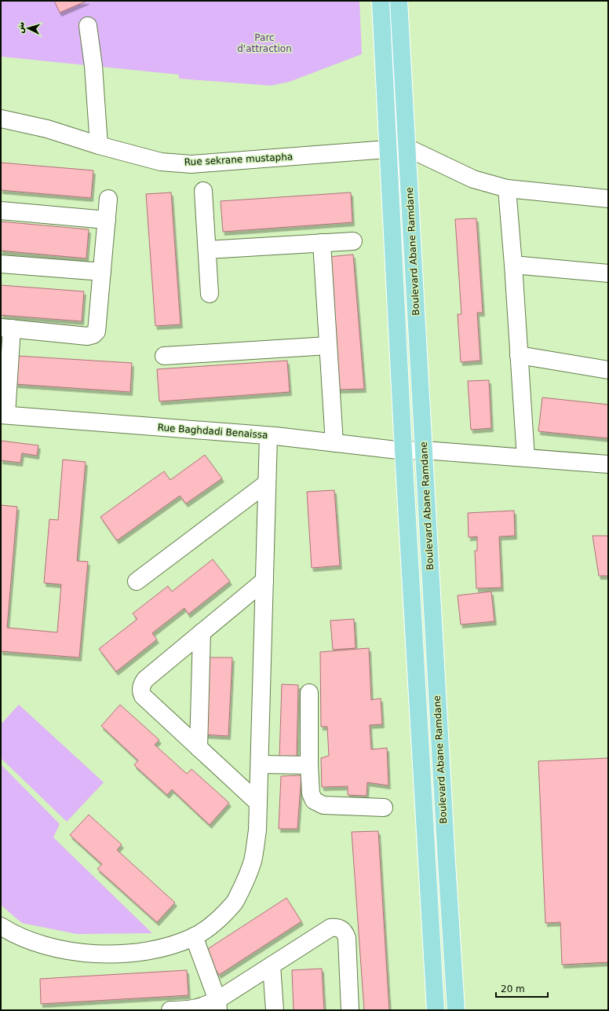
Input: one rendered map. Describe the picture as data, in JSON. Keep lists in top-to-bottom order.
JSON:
{
  "streets": {
    "main road": ["Boulevard Abane Ramdane"],
    "street": ["Rue sekrane mustapha", "Rue Baghdadi Benaissa"]
  },
  "crossings": [
    ["Rue sekrane mustapha", "Boulevard Abane Ramdane"],
    ["Boulevard Abane Ramdane", "Rue Baghdadi Benaissa"]
  ],
  "parks": ["Parc d'attraction"],
  "scale_bar": "20 m",
  "north": "left"
}
